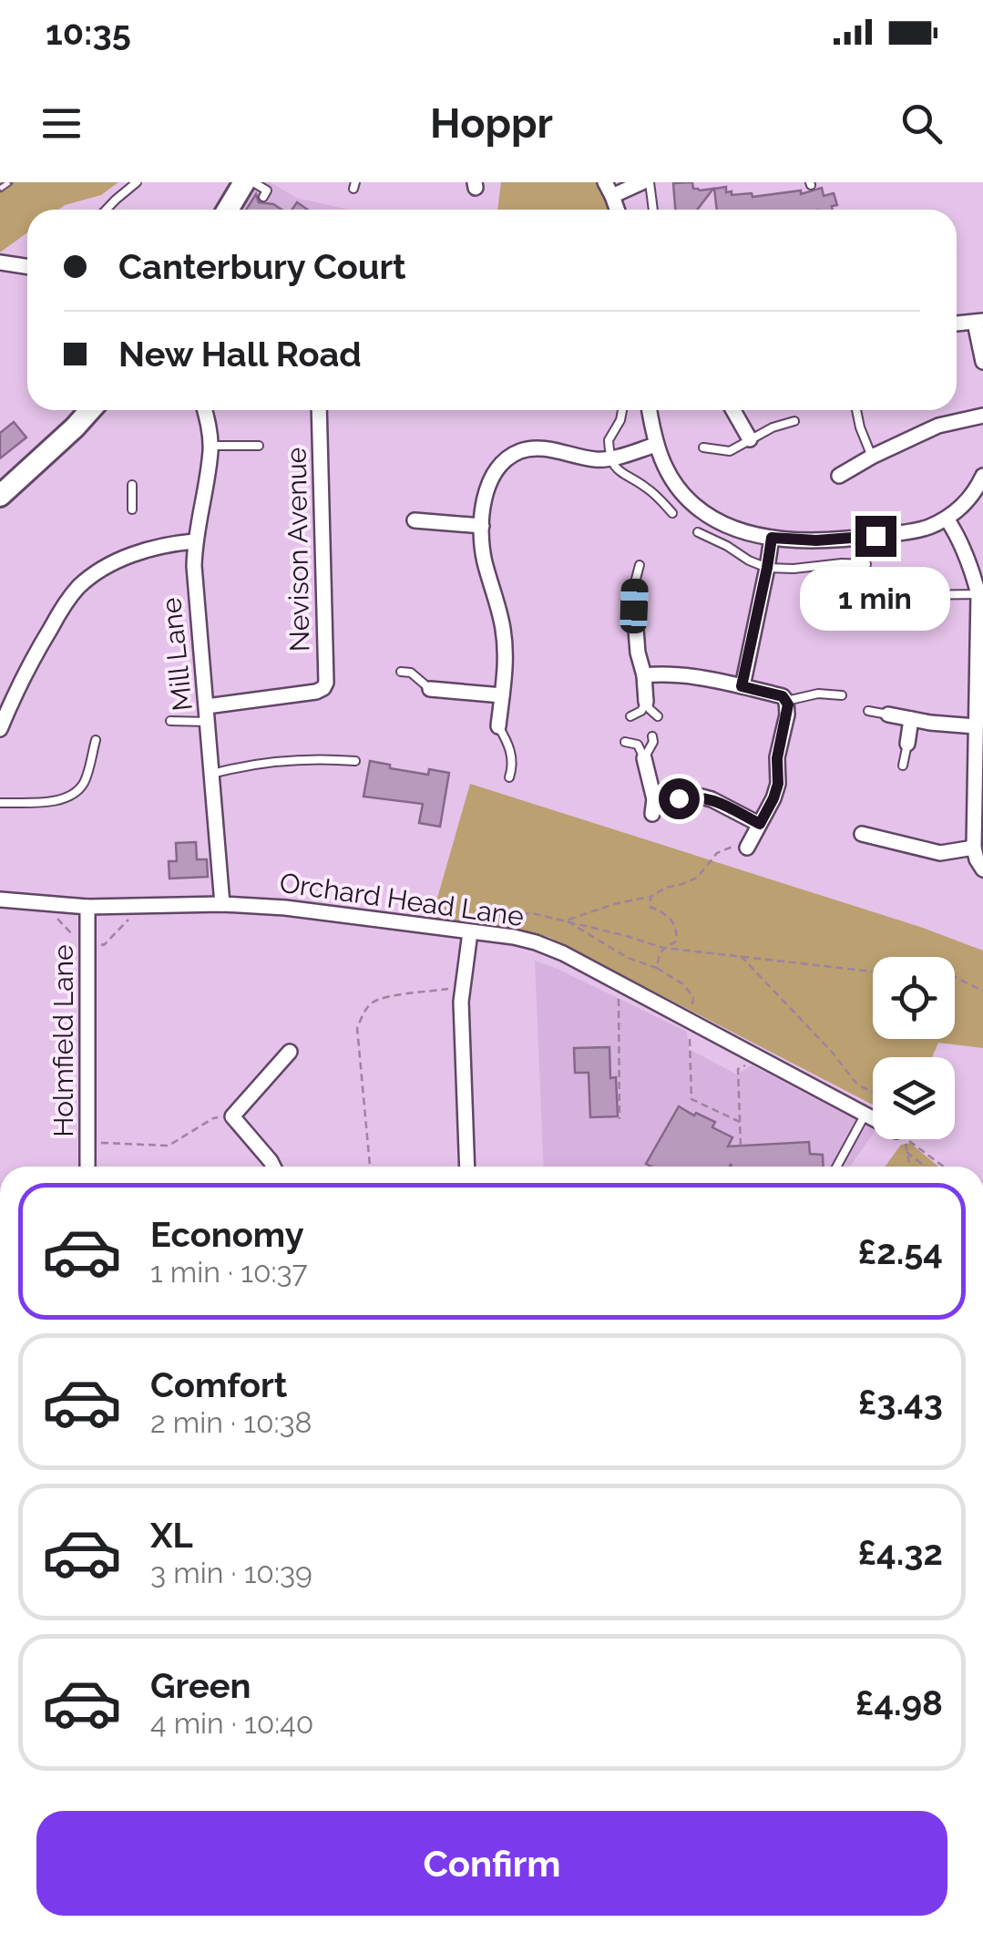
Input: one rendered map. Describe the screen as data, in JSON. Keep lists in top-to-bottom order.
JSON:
{
  "streets": {
    "street": [
      "Nevison Avenue",
      "Mill Lane",
      "Orchard Head Lane",
      "Holmfield Lane"
    ]
  },
  "crossings": [
    ["Nevison Avenue", "Mill Lane"],
    ["Mill Lane", "Orchard Head Lane"],
    ["Orchard Head Lane", "Holmfield Lane"]
  ],
  "page": {
    "status": "10:35",
    "header": "Hoppr",
    "banner": ["Canterbury Court", "New Hall Road"],
    "bubble": "1 min",
    "list": [
      {
        "name": "Economy",
        "note": "1 min · 10:37",
        "value": "£2.54"
      },
      {
        "name": "Comfort",
        "note": "2 min · 10:38",
        "value": "£3.43"
      },
      {
        "name": "XL",
        "note": "3 min · 10:39",
        "value": "£4.32"
      },
      {
        "name": "Green",
        "note": "4 min · 10:40",
        "value": "£4.98"
      }
    ],
    "buttons": "Confirm"
  }
}
